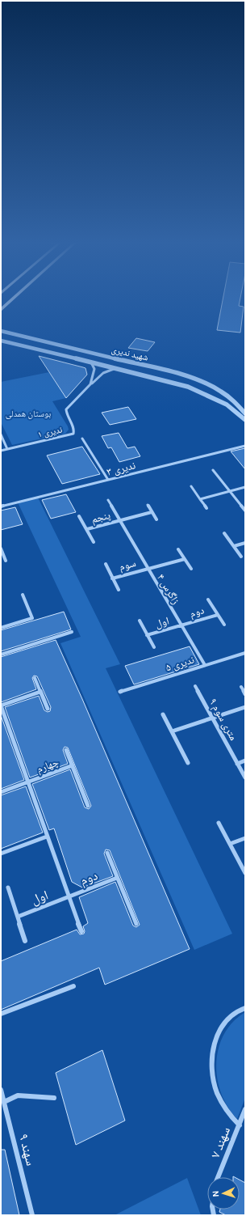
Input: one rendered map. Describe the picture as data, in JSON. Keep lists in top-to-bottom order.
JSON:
{
  "streets": {
    "street": [
      "شهید ندیری",
      "ندیری ۱",
      "ندیری ۳",
      "پنجم",
      "سوم",
      "زاگرس ۴",
      "دوم",
      "اول",
      "ندیری ۵",
      "۹ متری سوم",
      "چهارم",
      "سهند ۷",
      "سهند ۹"
    ]
  },
  "crossings": [
    ["پنجم", "زاگرس ۴"],
    ["سوم", "زاگرس ۴"],
    ["زاگرس ۴", "دوم"],
    ["زاگرس ۴", "اول"],
    ["زاگرس ۴", "ندیری ۵"],
    ["دوم", "اول"]
  ],
  "parks": ["بوستان همدلی"],
  "north": "left"
}
